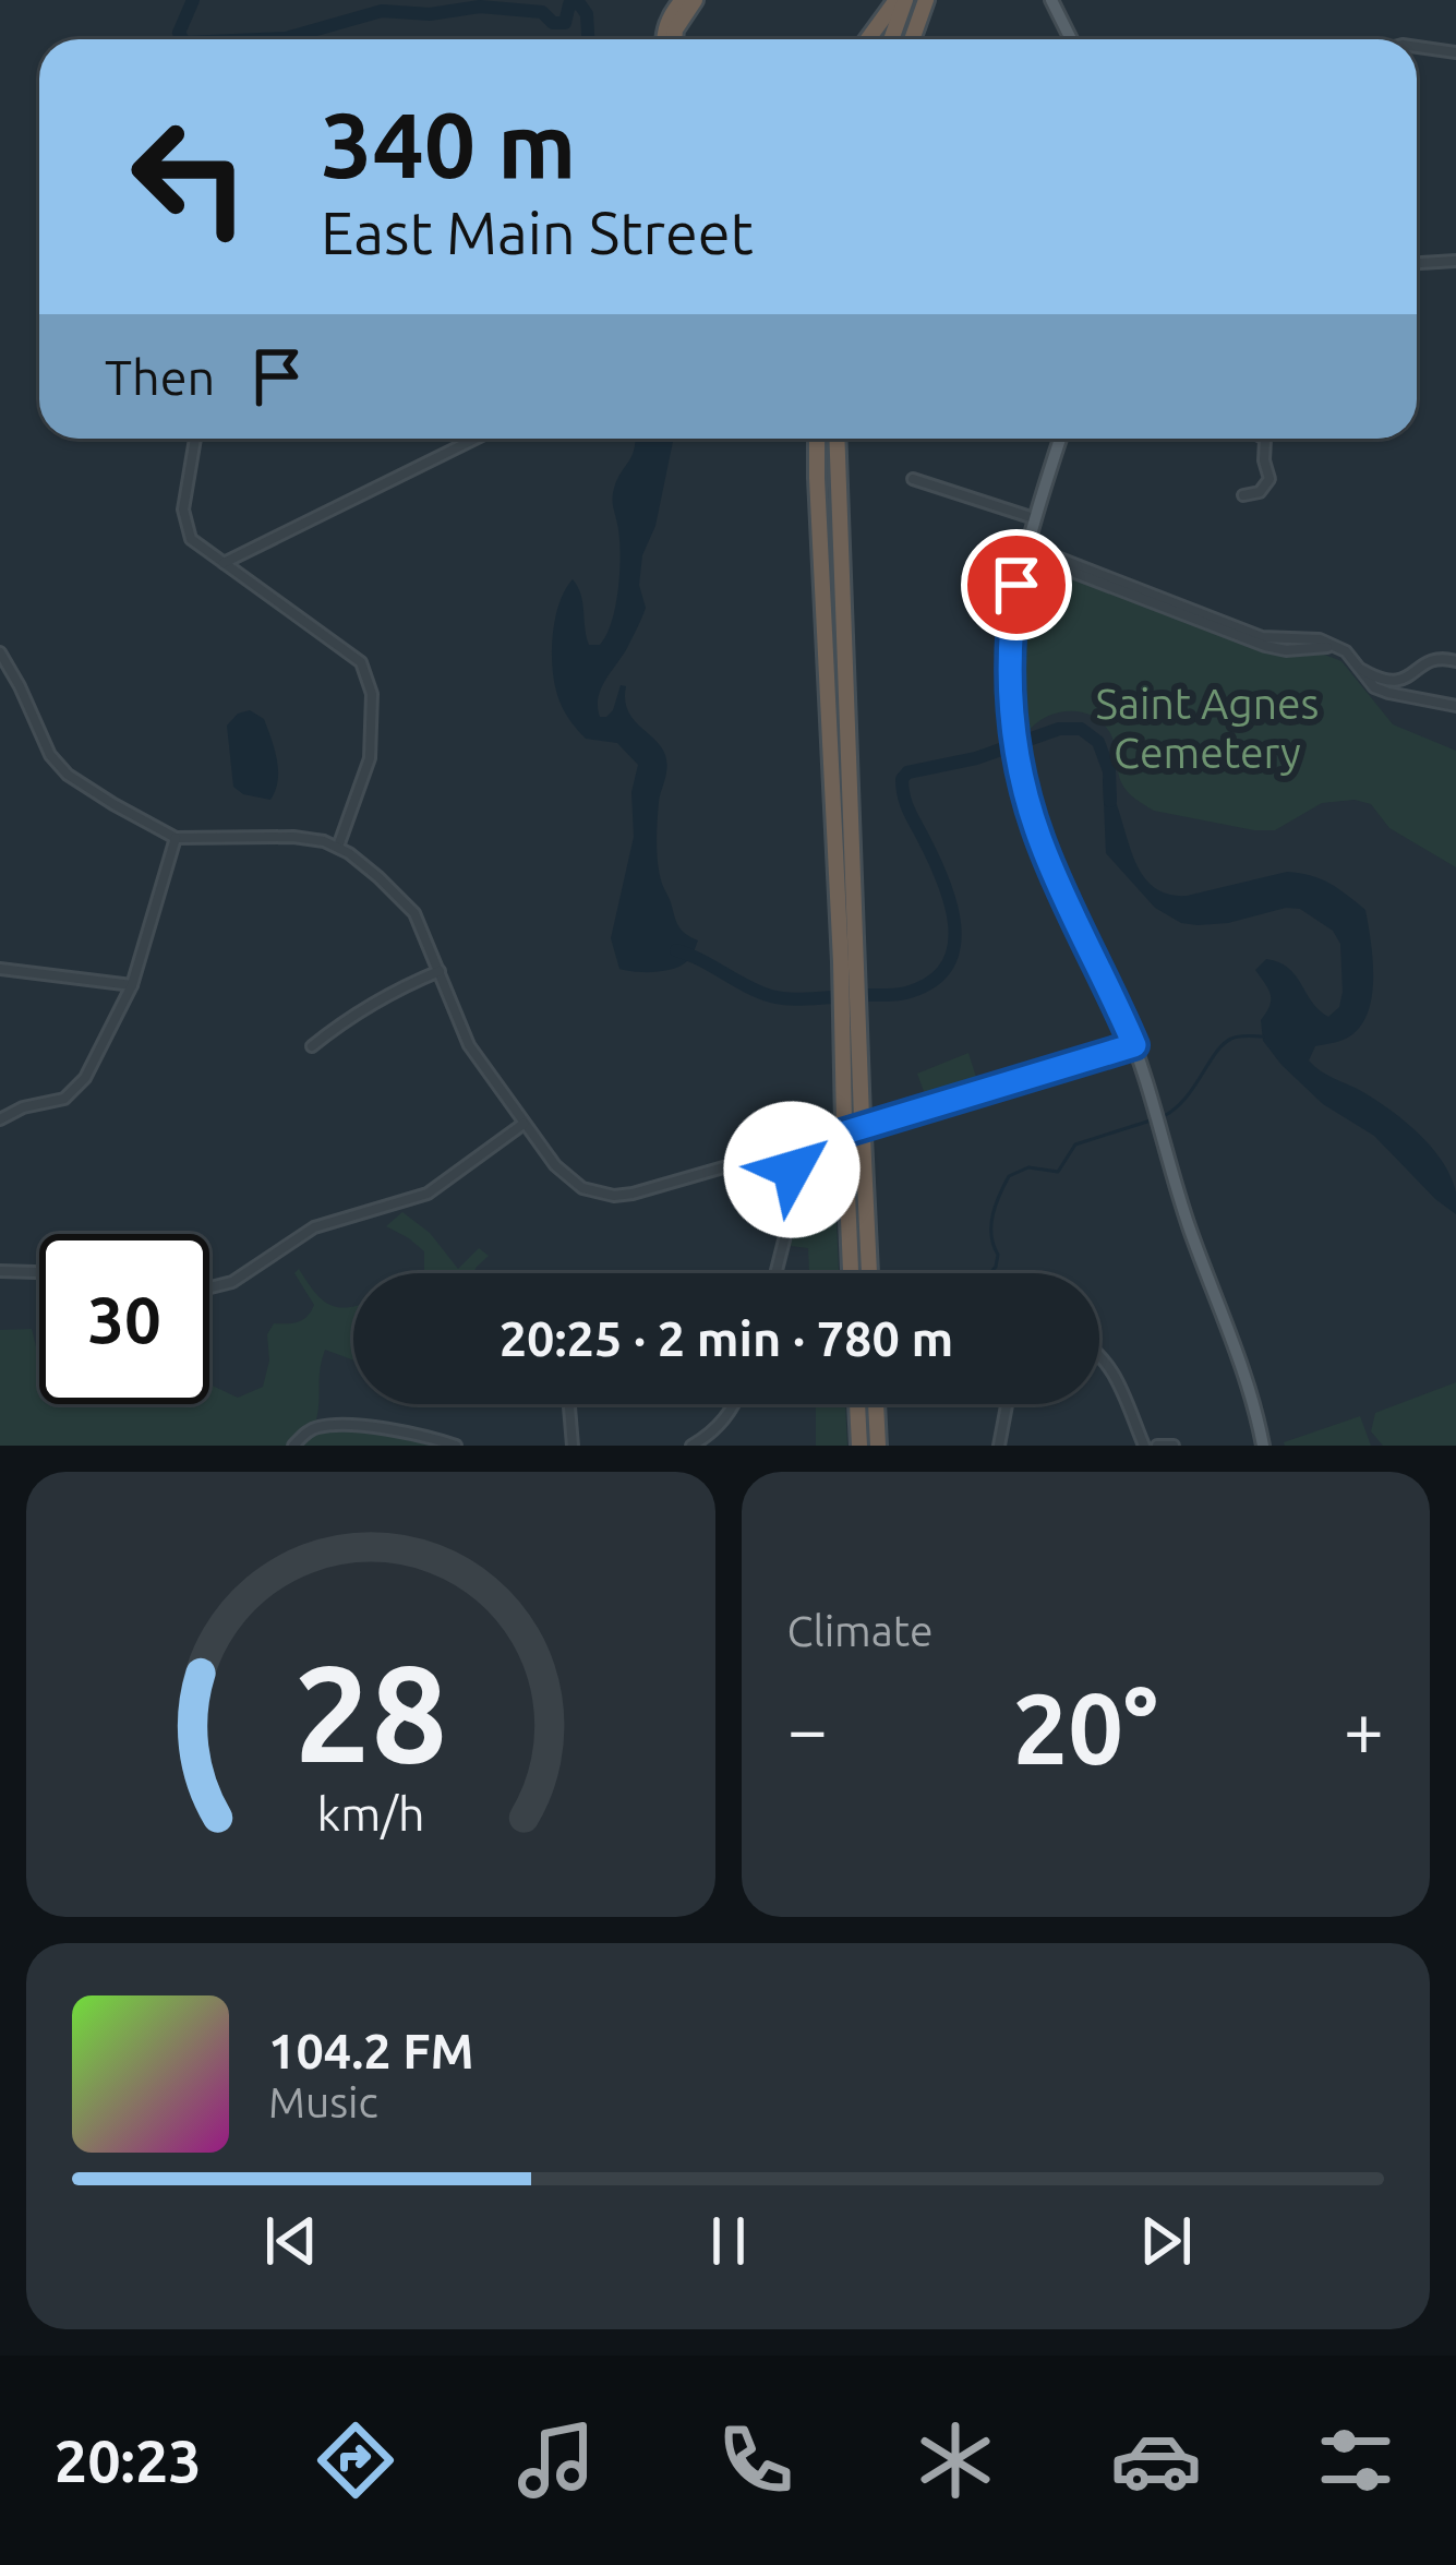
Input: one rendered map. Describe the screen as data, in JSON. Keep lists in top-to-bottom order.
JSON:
{
  "parks": ["Saint Agnes Cemetery"],
  "page": {
    "turn": ["340 m", "East Main Street"],
    "then": "Then",
    "limit": "30",
    "trip": "20:25 · 2 min · 780 m",
    "tile": "Climate",
    "heat": ["−", "20°", "+"],
    "song": ["104.2 FM", "Music"],
    "tabs": "20:23",
    "gauge": ["28", "km/h"]
  }
}
